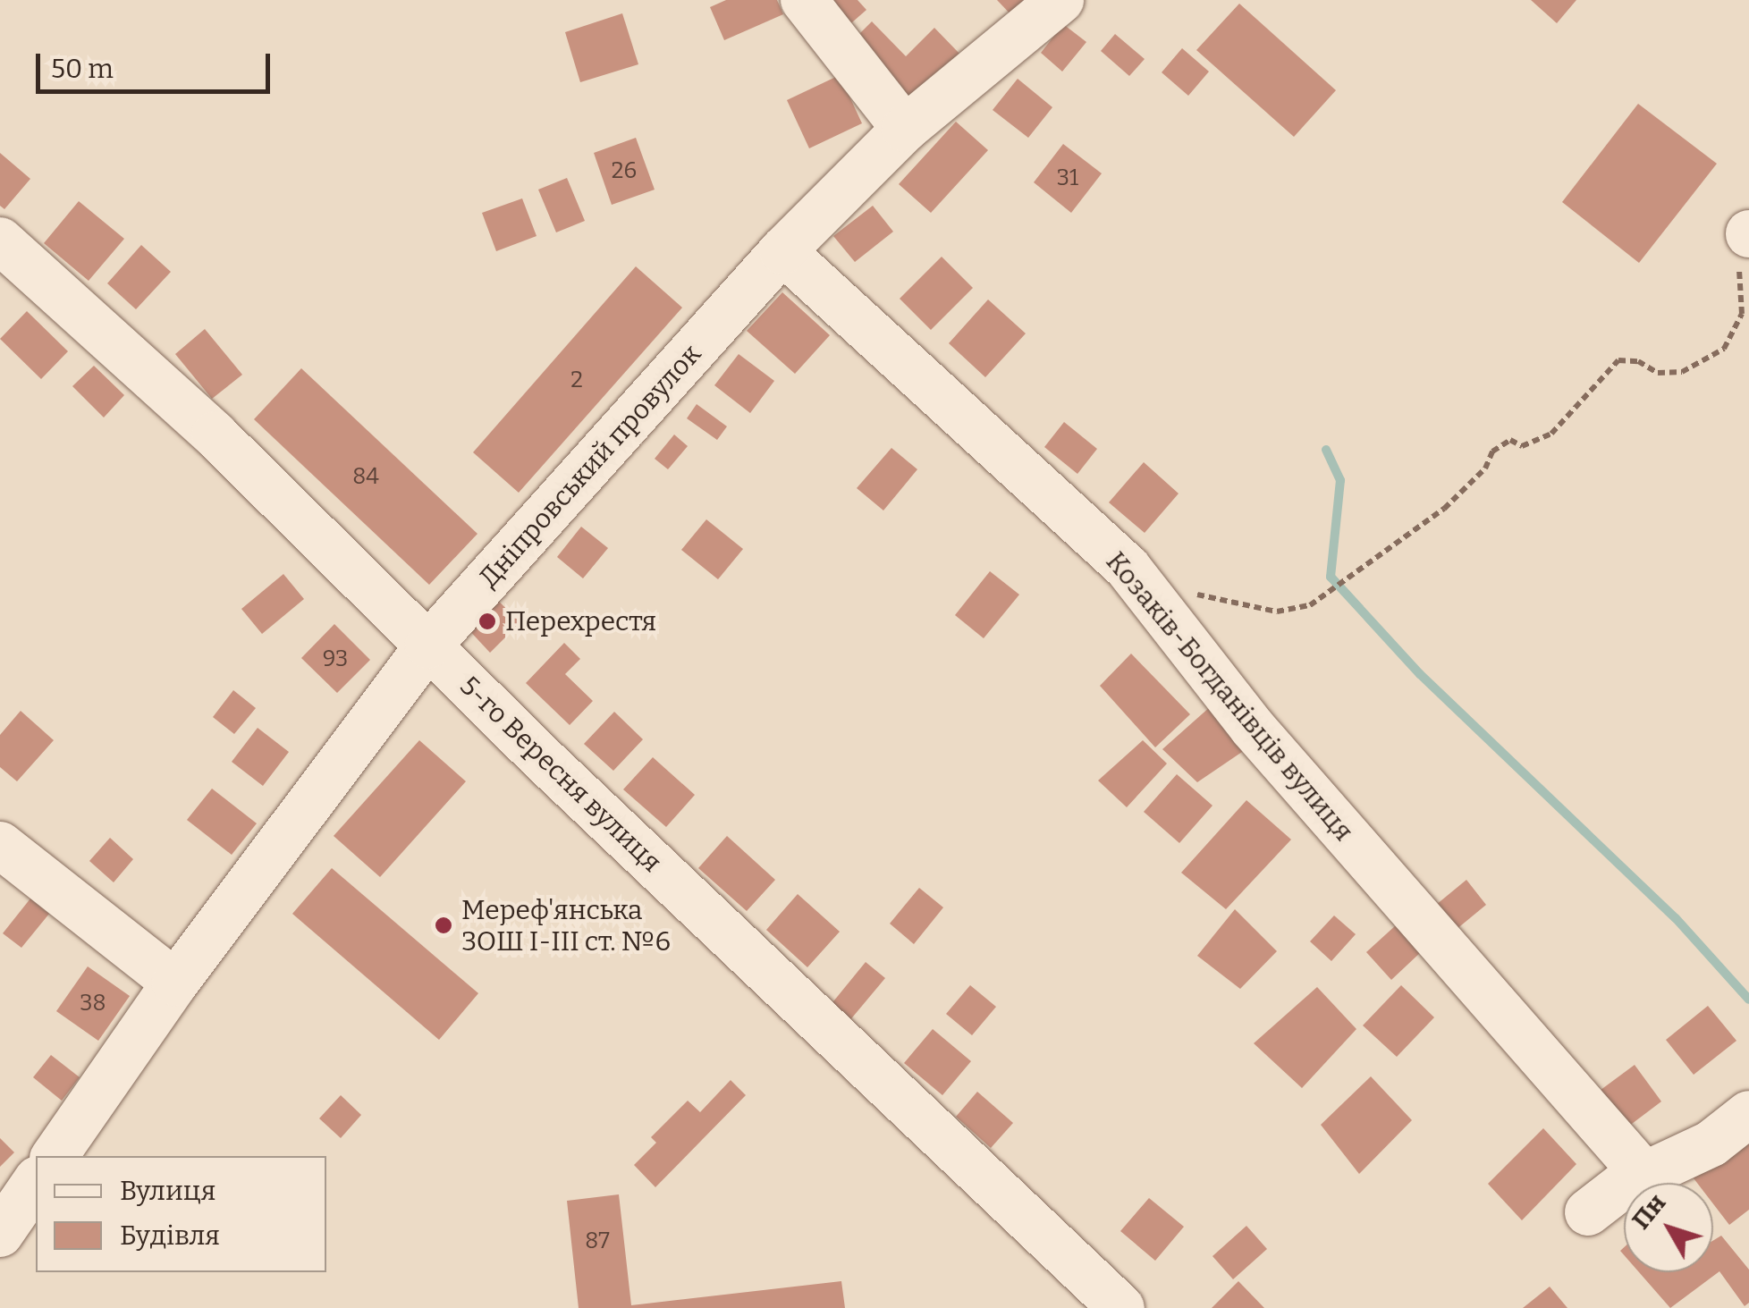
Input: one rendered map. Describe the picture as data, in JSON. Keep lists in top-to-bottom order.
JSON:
{
  "streets": {
    "street": ["Дніпровський провулок", "Козаків-Богданівців вулиця", "5-го Вересня вулиця"]
  },
  "crossings": [
    ["Дніпровський провулок", "Козаків-Богданівців вулиця"],
    ["Дніпровський провулок", "5-го Вересня вулиця"]
  ],
  "places": ["Перехрестя", "Мереф'янська ЗОШ І-ІІІ ст. №6"],
  "house_numbers": [
    "26",
    "31",
    "2",
    "84",
    "93",
    "38",
    "87"
  ],
  "legend": ["Вулиця", "Будівля"],
  "scale_bar": "50 m",
  "north": "top left"
}
